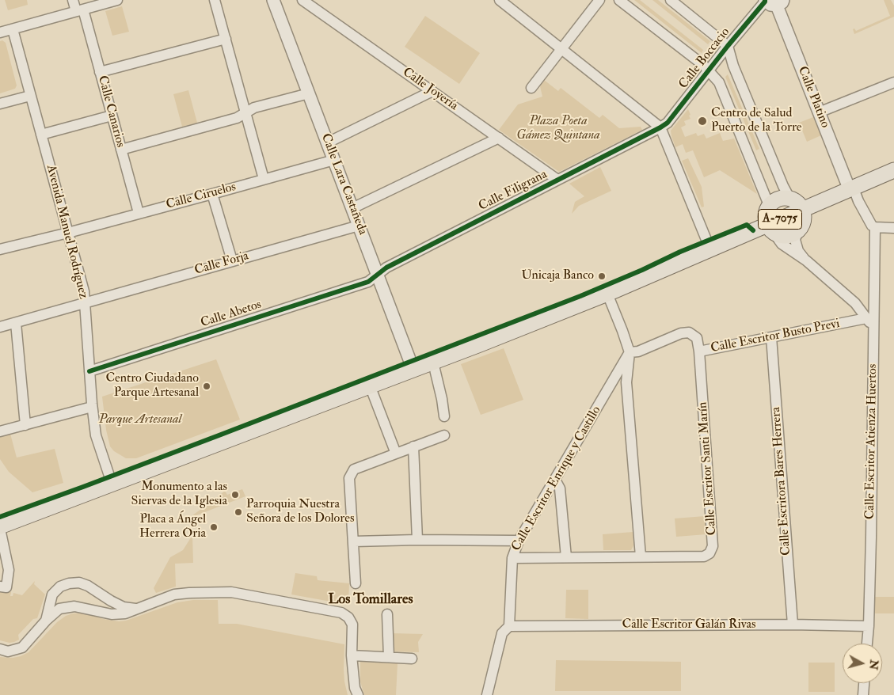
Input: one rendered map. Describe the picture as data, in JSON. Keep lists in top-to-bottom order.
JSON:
{
  "streets": {
    "main road": ["A-7075"],
    "street": [
      "Calle Boccacio",
      "Calle Joyería",
      "Calle Platino",
      "Calle Canarios",
      "Calle Lara Castañeda",
      "Calle Filigrana",
      "Calle Ciruelos",
      "Avenida Manuel Rodríguez",
      "Calle Forja",
      "Calle Abetos",
      "Calle Escritor Busto Previ",
      "Calle Escritor Atienza Huertos",
      "Calle Escritor Santi Marín",
      "Calle Escritor Enrique y Castillo",
      "Calle Escritora Bares Herrera",
      "Calle Escritor Galán Rivas"
    ]
  },
  "crossings": [
    ["Calle Boccacio", "Calle Platino"],
    ["Calle Boccacio", "Calle Filigrana"],
    ["Calle Joyería", "Calle Filigrana"],
    ["Calle Platino", "A-7075"],
    ["Calle Canarios", "Calle Ciruelos"],
    ["Calle Lara Castañeda", "Calle Filigrana"],
    ["Calle Lara Castañeda", "Calle Ciruelos"],
    ["Calle Lara Castañeda", "A-7075"],
    ["Calle Lara Castañeda", "Calle Forja"],
    ["Calle Lara Castañeda", "Calle Abetos"],
    ["Calle Filigrana", "Calle Abetos"],
    ["Calle Ciruelos", "Avenida Manuel Rodríguez"],
    ["A-7075", "Avenida Manuel Rodríguez"],
    ["Avenida Manuel Rodríguez", "Calle Forja"],
    ["Avenida Manuel Rodríguez", "Calle Abetos"],
    ["Calle Escritor Busto Previ", "Calle Escritor Santi Marín"],
    ["Calle Escritor Busto Previ", "Calle Escritor Enrique y Castillo"],
    ["Calle Escritor Busto Previ", "Calle Escritora Bares Herrera"],
    ["Calle Escritor Atienza Huertos", "Calle Escritor Galán Rivas"],
    ["Calle Escritor Santi Marín", "Calle Escritor Enrique y Castillo"],
    ["Calle Escritor Enrique y Castillo", "Calle Escritor Galán Rivas"],
    ["Calle Escritora Bares Herrera", "Calle Escritor Galán Rivas"]
  ],
  "districts": ["Los Tomillares"],
  "parks": ["Plaza Poeta Gámez Quintana", "Parque Artesanal"],
  "places": [
    "Centro de Salud Puerto de la Torre",
    "Unicaja Banco",
    "Centro Ciudadano Parque Artesanal",
    "Monumento a las Siervas de la Iglesia",
    "Parroquia Nuestra Señora de los Dolores",
    "Placa a Ángel Herrera Oria"
  ],
  "north": "right"
}
